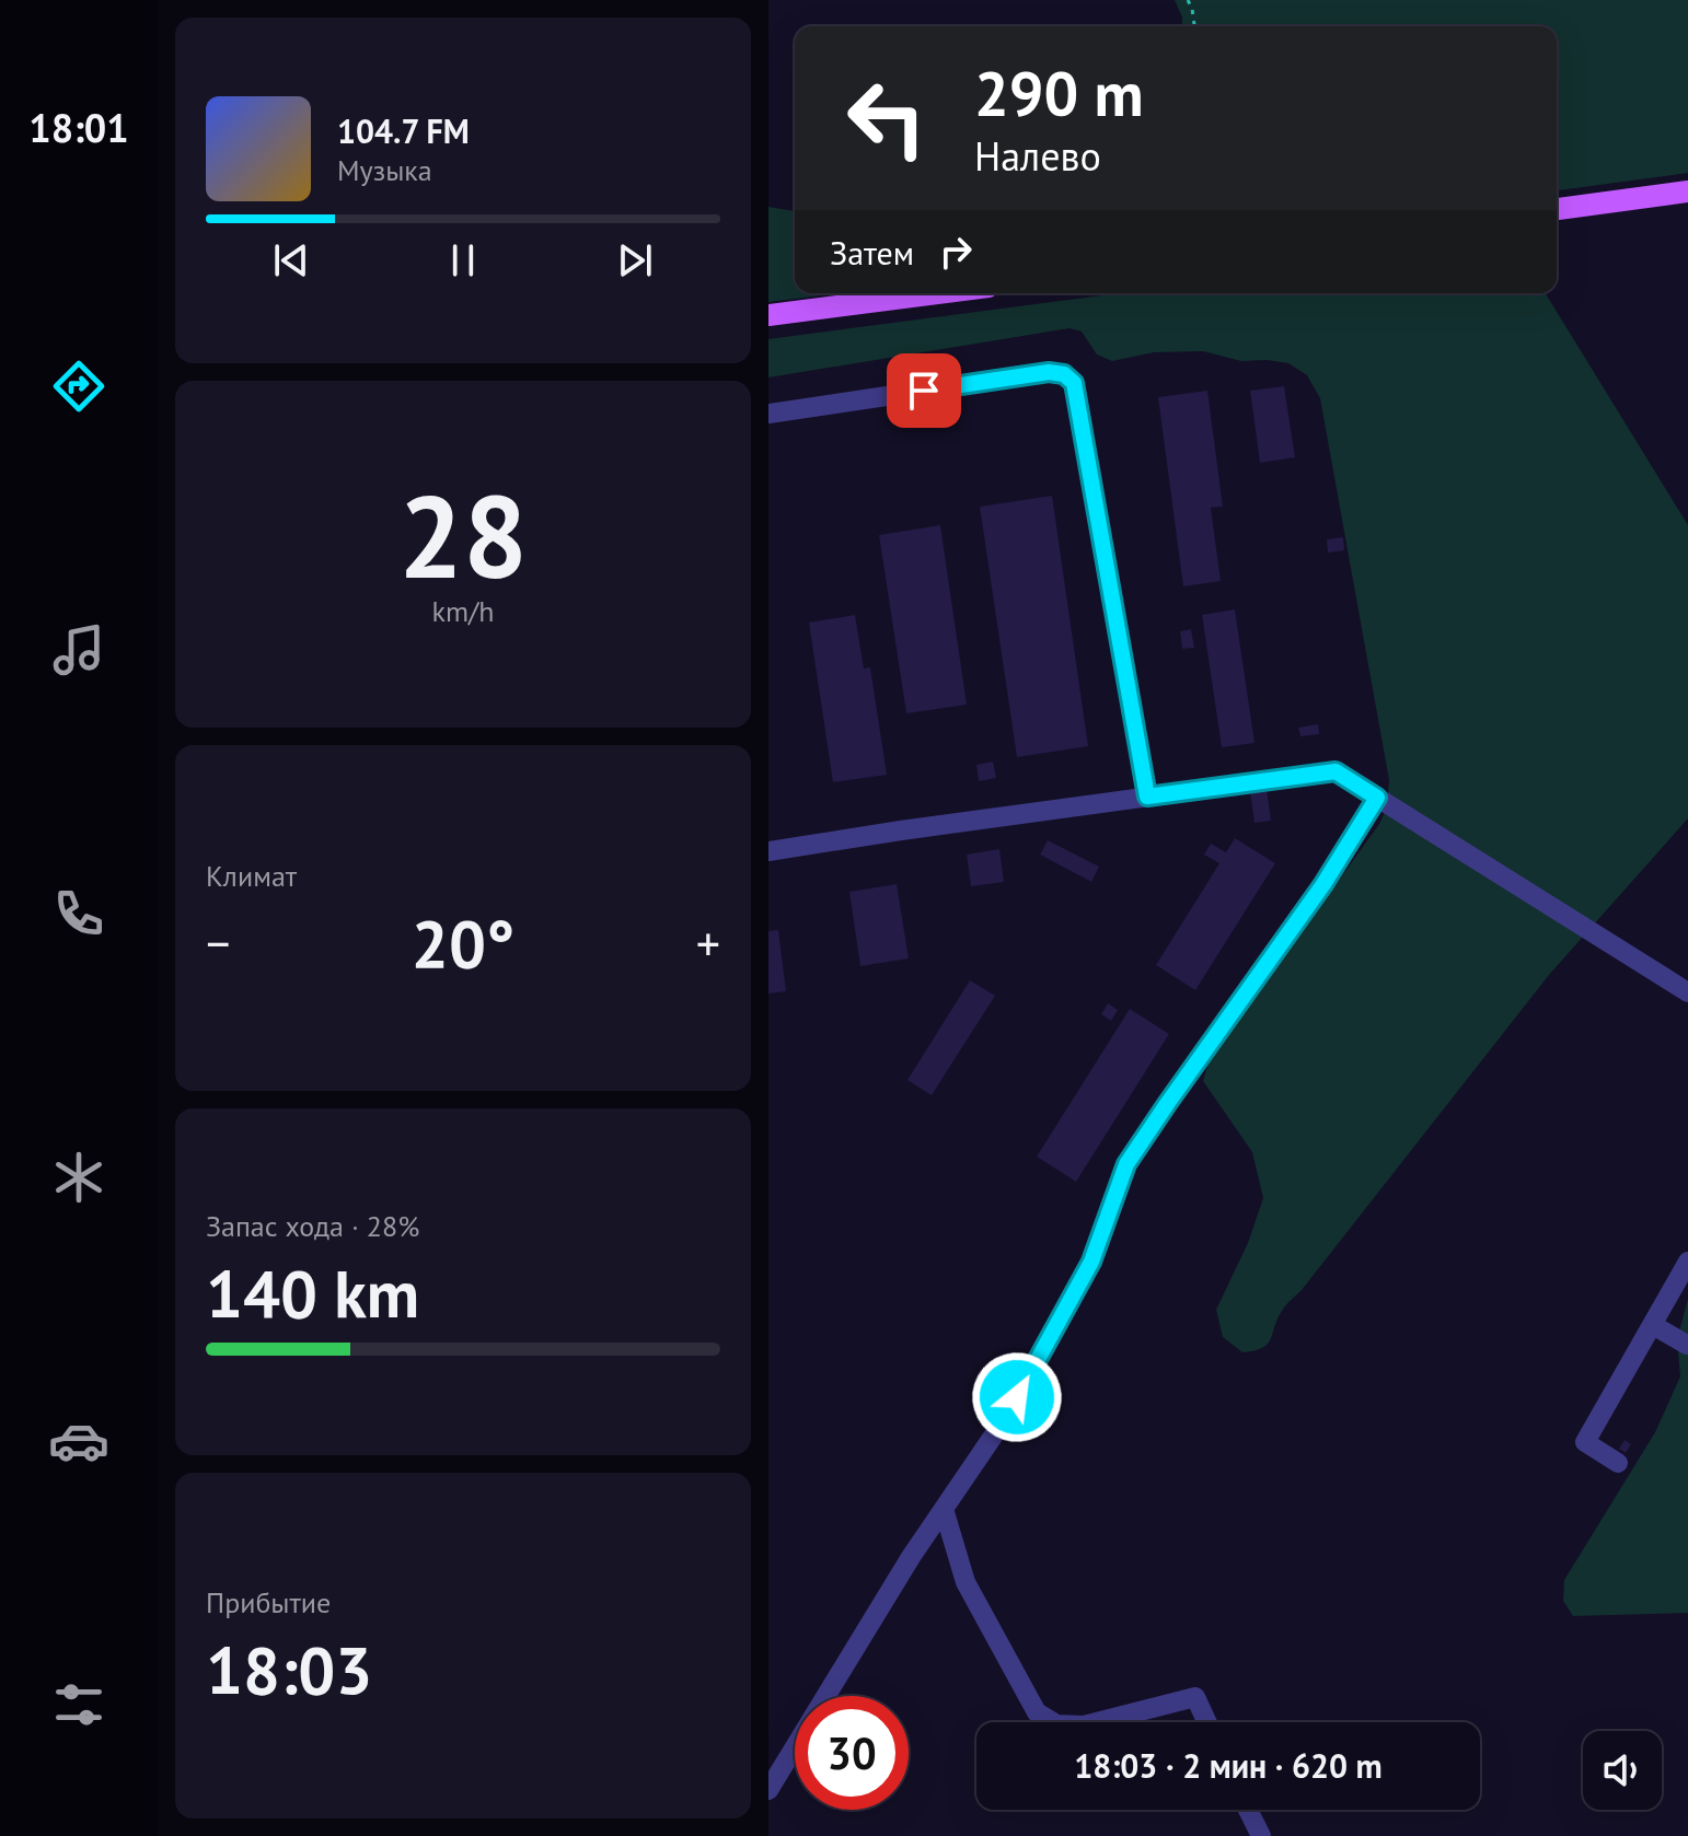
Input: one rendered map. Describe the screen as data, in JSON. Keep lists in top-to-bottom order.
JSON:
{
  "page": {
    "tabs": "18:01",
    "turn": ["290 m", "Налево"],
    "song": ["104.7 FM", "Музыка"],
    "then": "Затем",
    "tile": [
      ["28", "km/h"],
      "Климат",
      ["Запас хода · 28%", "140 km"],
      ["Прибытие", "18:03"]
    ],
    "heat": ["−", "20°", "+"],
    "limit": "30",
    "trip": "18:03 · 2 мин · 620 m"
  }
}
